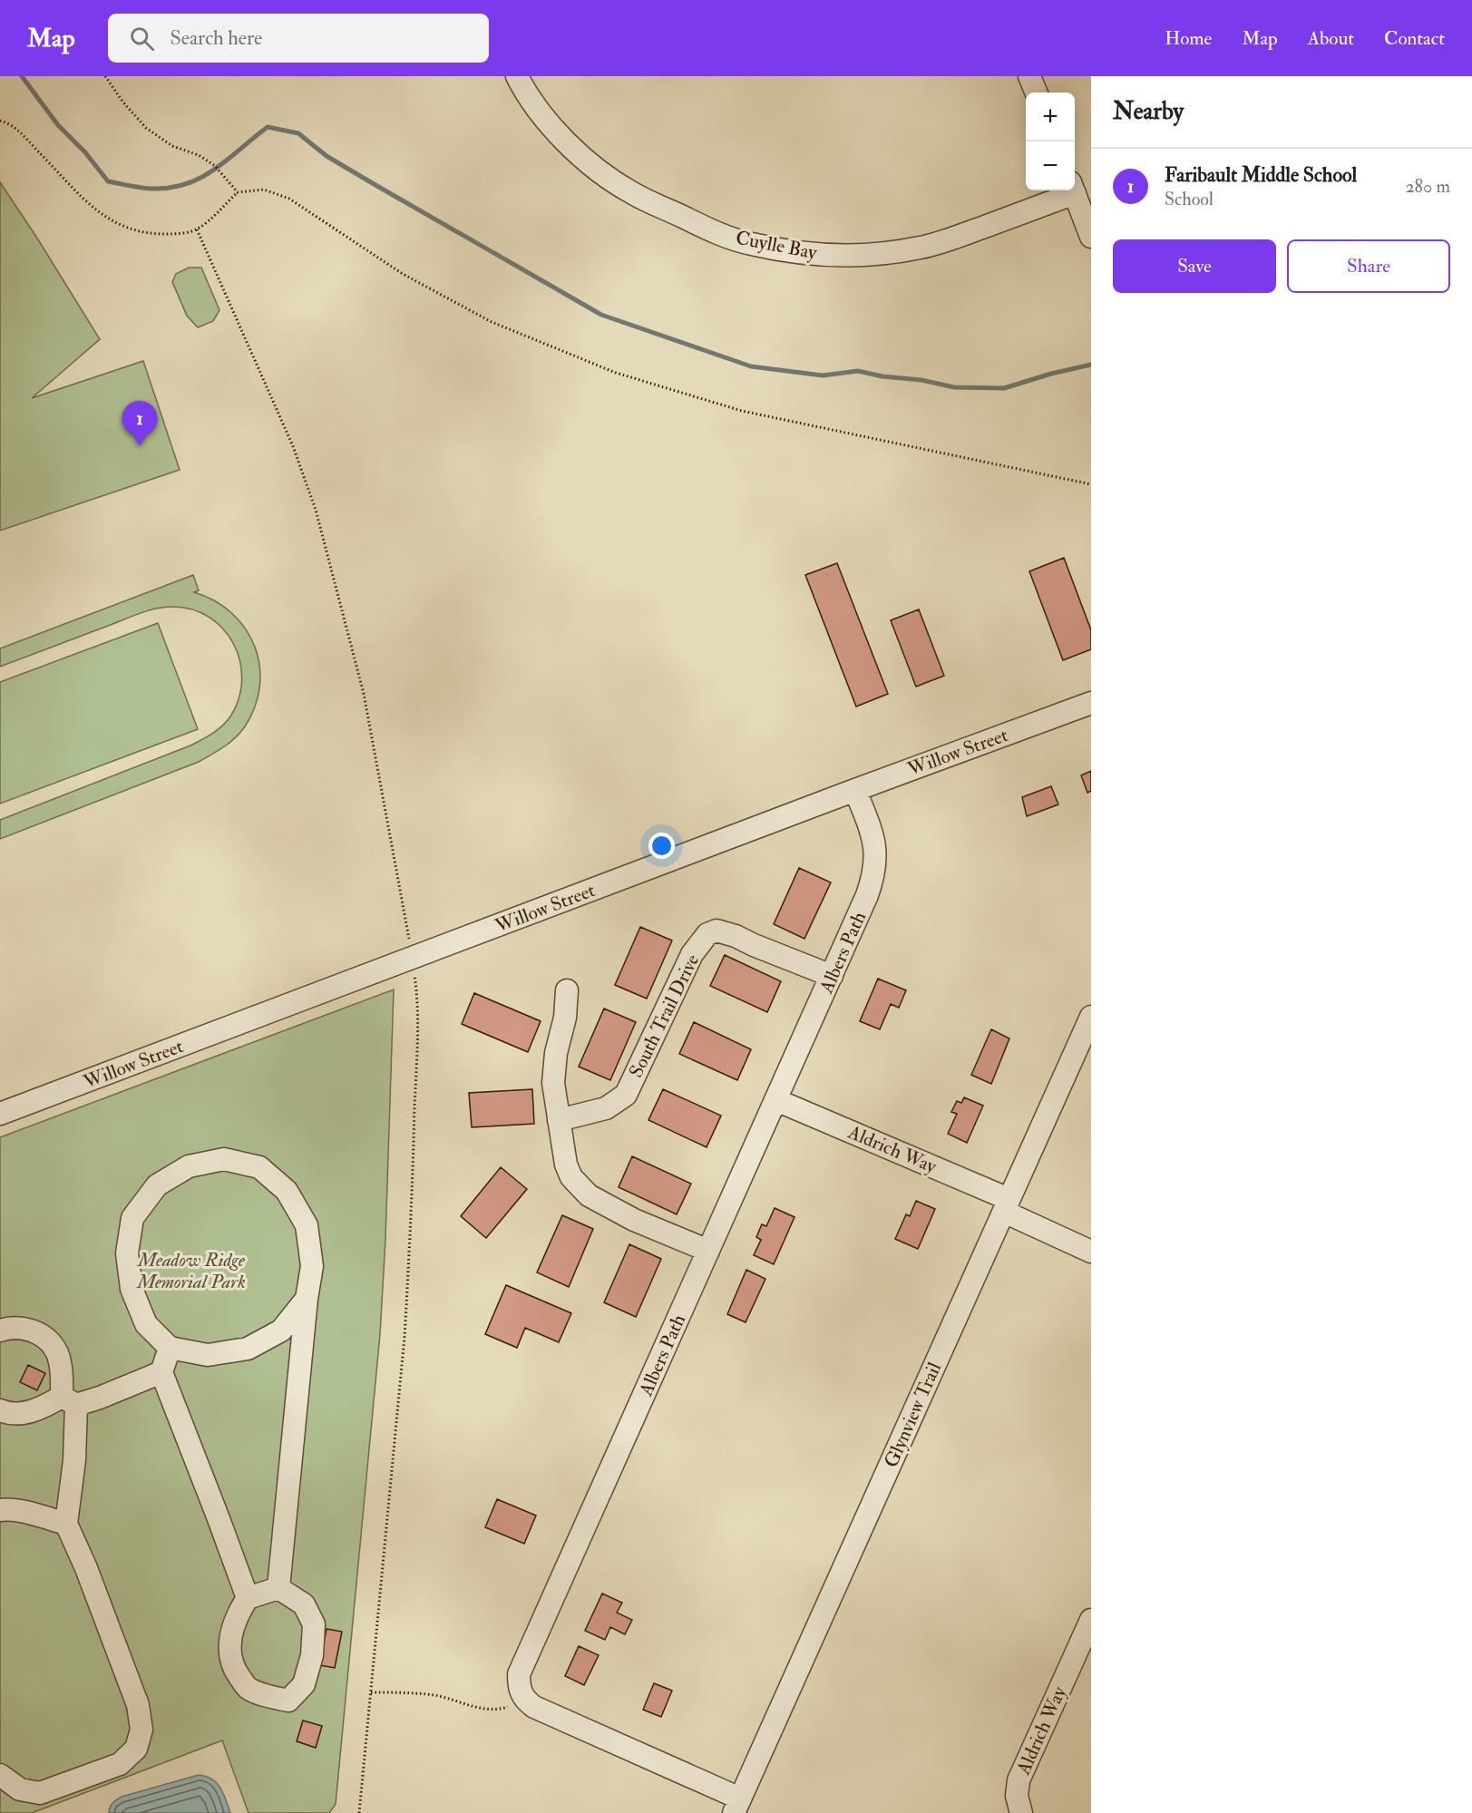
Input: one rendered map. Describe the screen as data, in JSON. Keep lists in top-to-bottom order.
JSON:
{
  "streets": {
    "street": [
      "Cuylle Bay",
      "Willow Street",
      "Albers Path",
      "South Trail Drive",
      "Aldrich Way",
      "Glynview Trail"
    ]
  },
  "crossings": [
    ["Willow Street", "Albers Path"],
    ["Albers Path", "South Trail Drive"],
    ["Albers Path", "Aldrich Way"],
    ["Aldrich Way", "Glynview Trail"]
  ],
  "parks": ["Meadow Ridge Memorial Park"],
  "page": {
    "header": "Map",
    "search": "Search here",
    "nav": [
      "Home",
      "Map",
      "About",
      "Contact"
    ],
    "heading": "Nearby",
    "map_buttons": ["+", "−"],
    "list": [
      {
        "mark": "1",
        "name": "Faribault Middle School",
        "note": "School",
        "value": "280 m"
      }
    ],
    "buttons": ["Save", "Share"],
    "pins": "1"
  }
}
